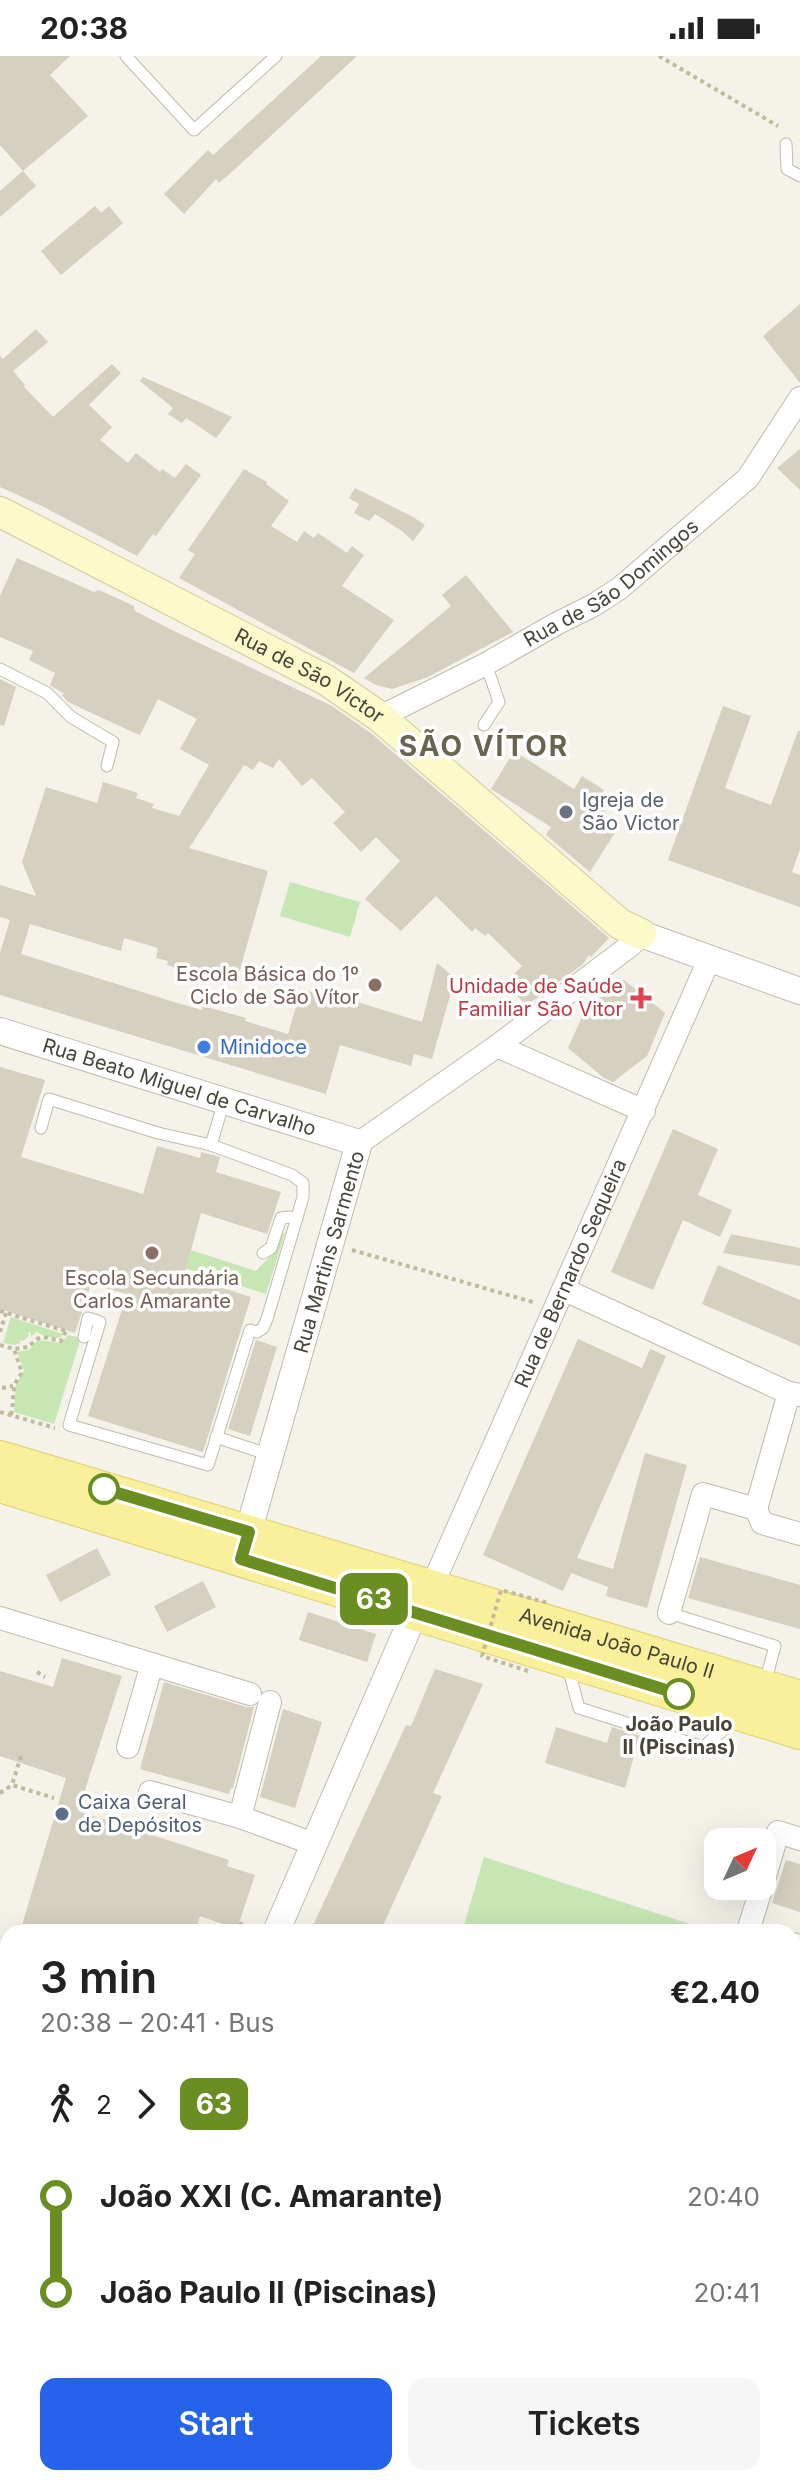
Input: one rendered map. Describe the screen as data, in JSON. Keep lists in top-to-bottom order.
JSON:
{
  "streets": {
    "main road": ["Rua de São Victor", "Avenida João Paulo II"],
    "street": [
      "Rua de São Domingos",
      "Rua Beato Miguel de Carvalho",
      "Rua Martins Sarmento",
      "Rua de Bernardo Sequeira"
    ]
  },
  "crossings": [
    ["Rua de São Domingos", "Rua de São Victor"],
    ["Rua de São Victor", "Rua Martins Sarmento"],
    ["Rua de São Victor", "Rua de Bernardo Sequeira"],
    ["Rua Beato Miguel de Carvalho", "Rua Martins Sarmento"],
    ["Rua de Bernardo Sequeira", "Avenida João Paulo II"]
  ],
  "districts": ["SÃO VÍTOR"],
  "places": {
    "other": [
      "Igreja de São Victor",
      "Escola Básica do 1º Ciclo de São Vítor",
      "Minidoce",
      "Escola Secundária Carlos Amarante",
      "João Paulo II (Piscinas)",
      "Caixa Geral de Depósitos"
    ],
    "health": ["Unidade de Saúde Familiar São Vitor"]
  },
  "lines": ["bus line 63"],
  "north": "top right",
  "page": {
    "status": "20:38",
    "on_map": "63",
    "heading": ["3 min", "20:38 – 20:41 · Bus", "€2.40"],
    "legs": ["2", "63"],
    "list": [
      {
        "name": "João XXI (C. Amarante)",
        "value": "20:40"
      },
      {
        "name": "João Paulo II (Piscinas)",
        "value": "20:41"
      }
    ],
    "buttons": ["Start", "Tickets"]
  }
}
